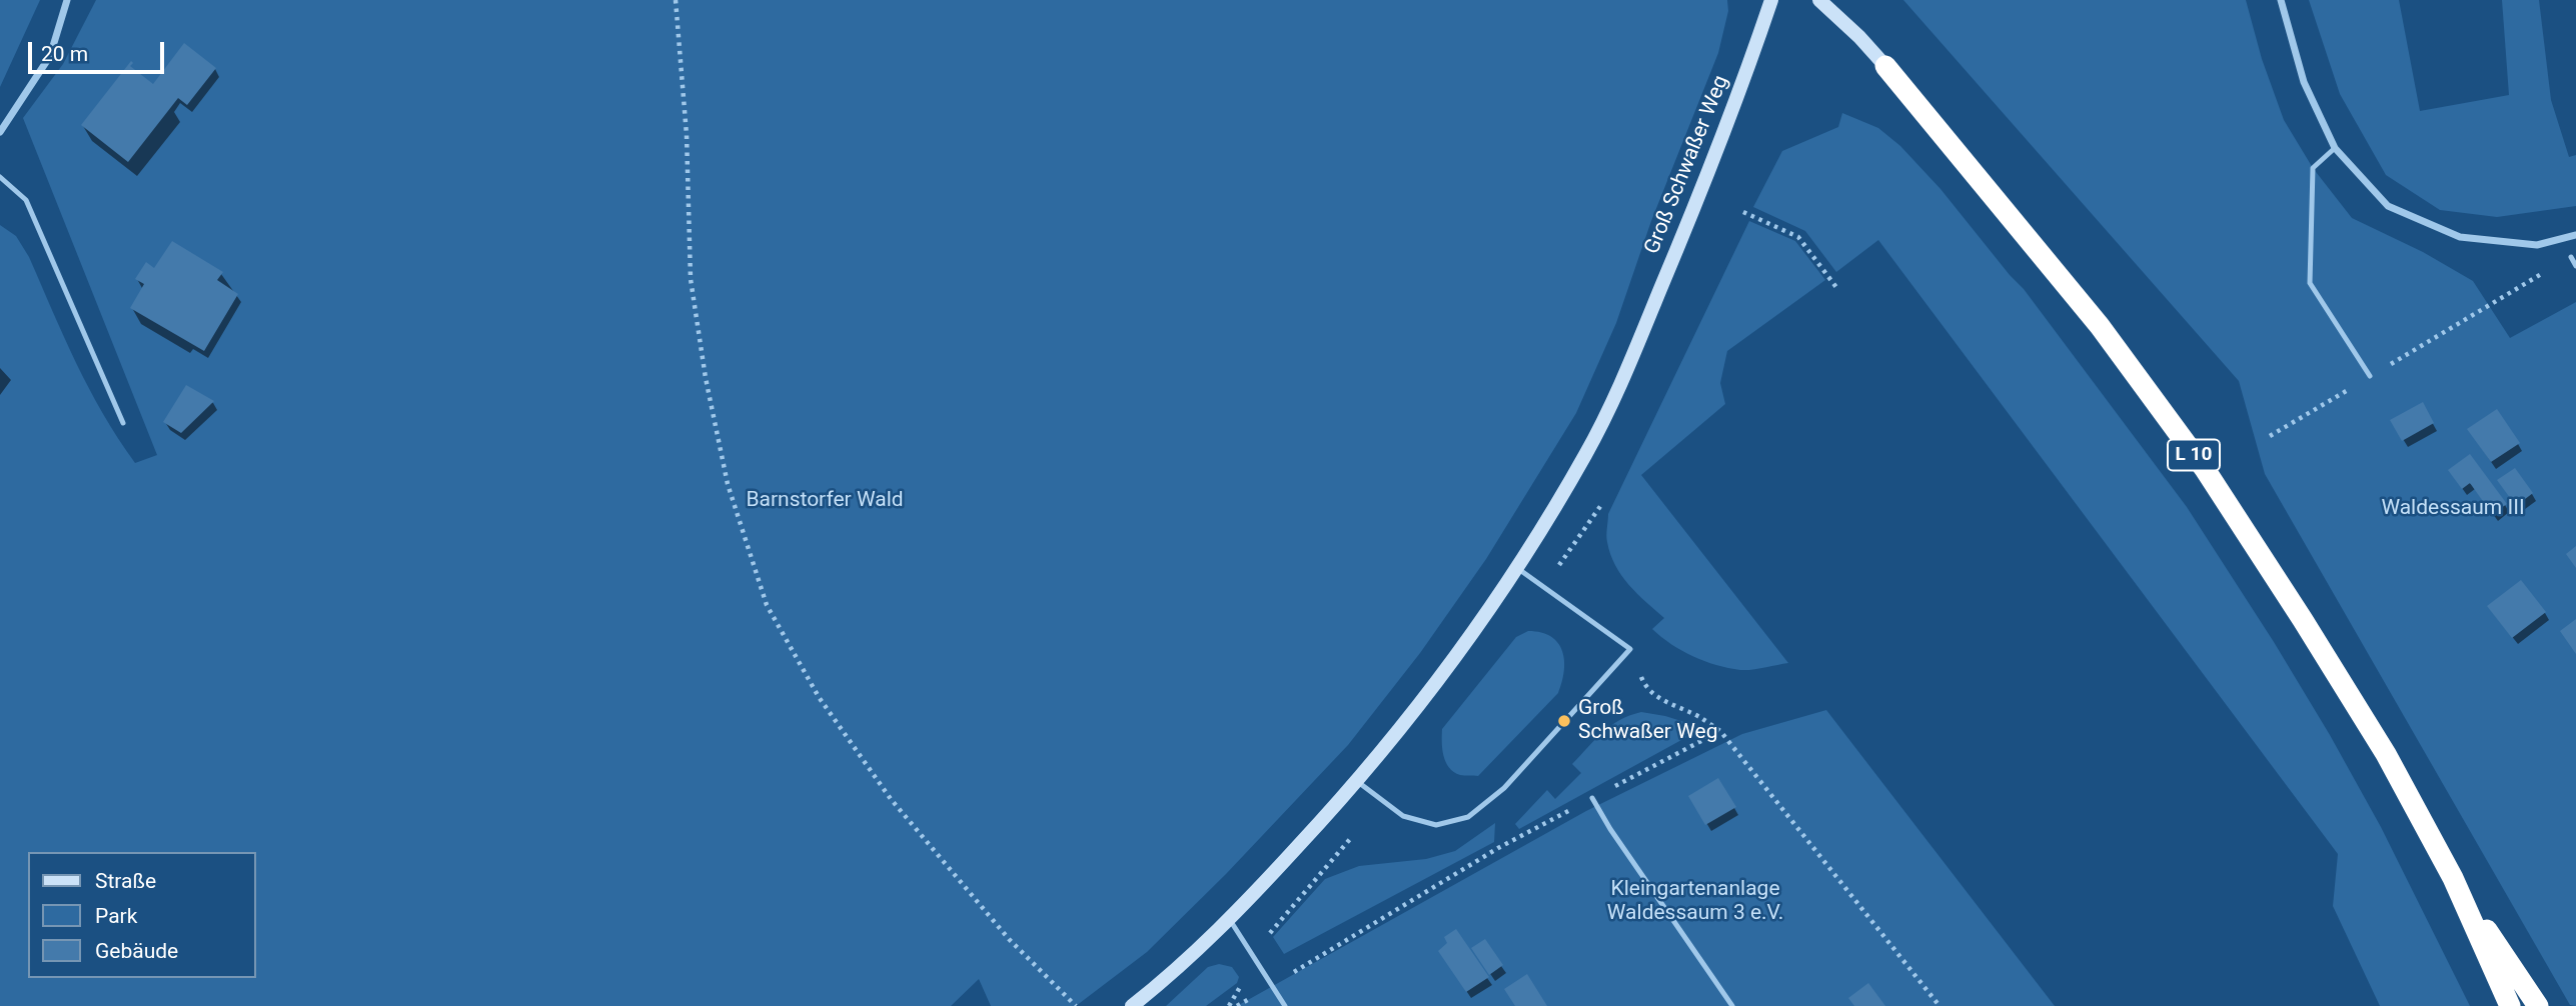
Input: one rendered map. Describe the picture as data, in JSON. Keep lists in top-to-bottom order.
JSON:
{
  "streets": {
    "highway": ["L 10"],
    "street": ["Groß Schwaßer Weg"]
  },
  "parks": ["Barnstorfer Wald", "Waldessaum III", "Kleingartenanlage Waldessaum 3 e.V."],
  "places": ["Groß Schwaßer Weg"],
  "legend": ["Straße", "Park", "Gebäude"],
  "scale_bar": "20 m"
}
